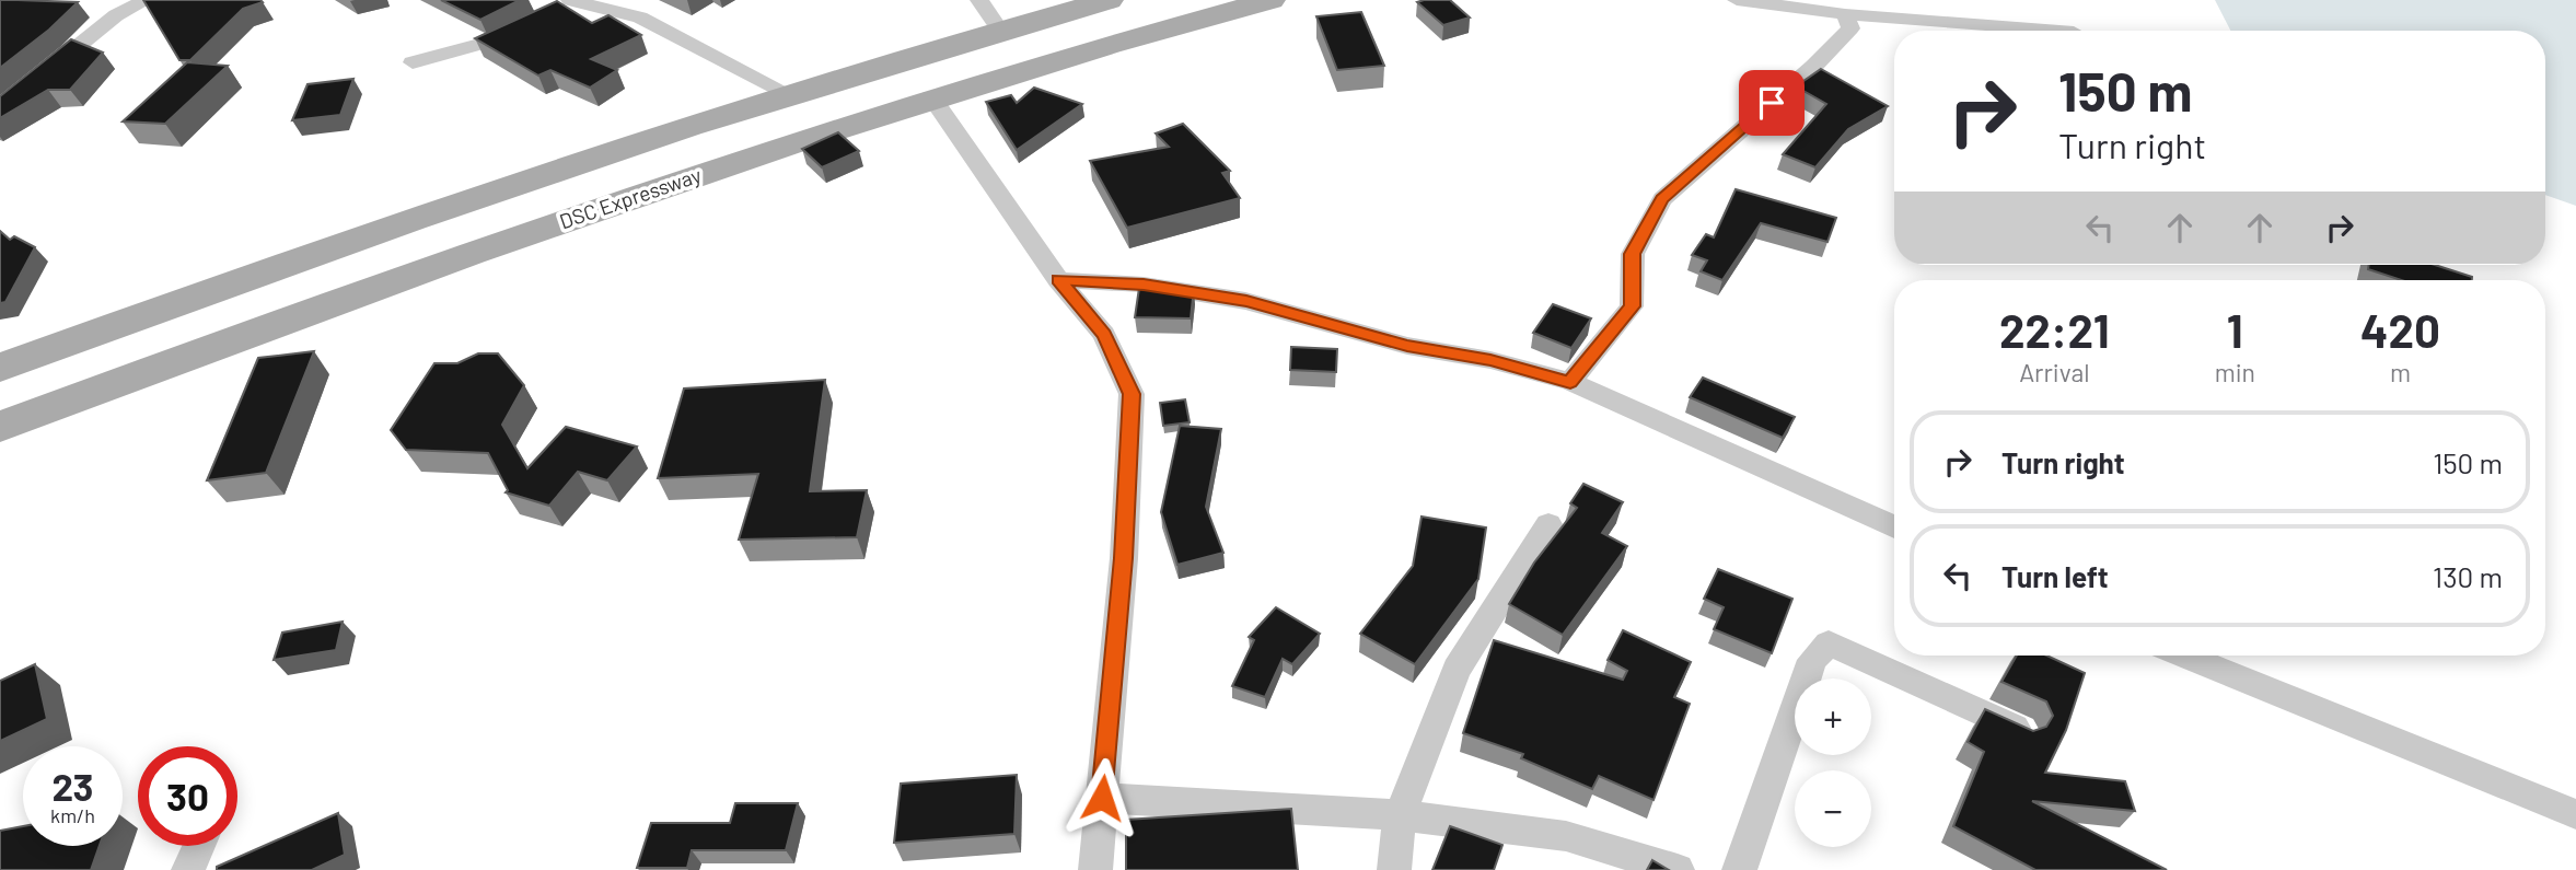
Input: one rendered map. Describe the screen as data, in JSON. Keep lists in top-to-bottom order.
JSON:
{
  "streets": {
    "main road": ["DSC Expressway"]
  },
  "page": {
    "turn": ["150 m", "Turn right"],
    "eta": [
      "22:21",
      "Arrival",
      "1",
      "min",
      "420",
      "m"
    ],
    "list": [
      {
        "name": "Turn right",
        "value": "150 m"
      },
      {
        "name": "Turn left",
        "value": "130 m"
      }
    ],
    "map_buttons": ["+", "−"],
    "speed": "23 km/h",
    "limit": "30"
  }
}
